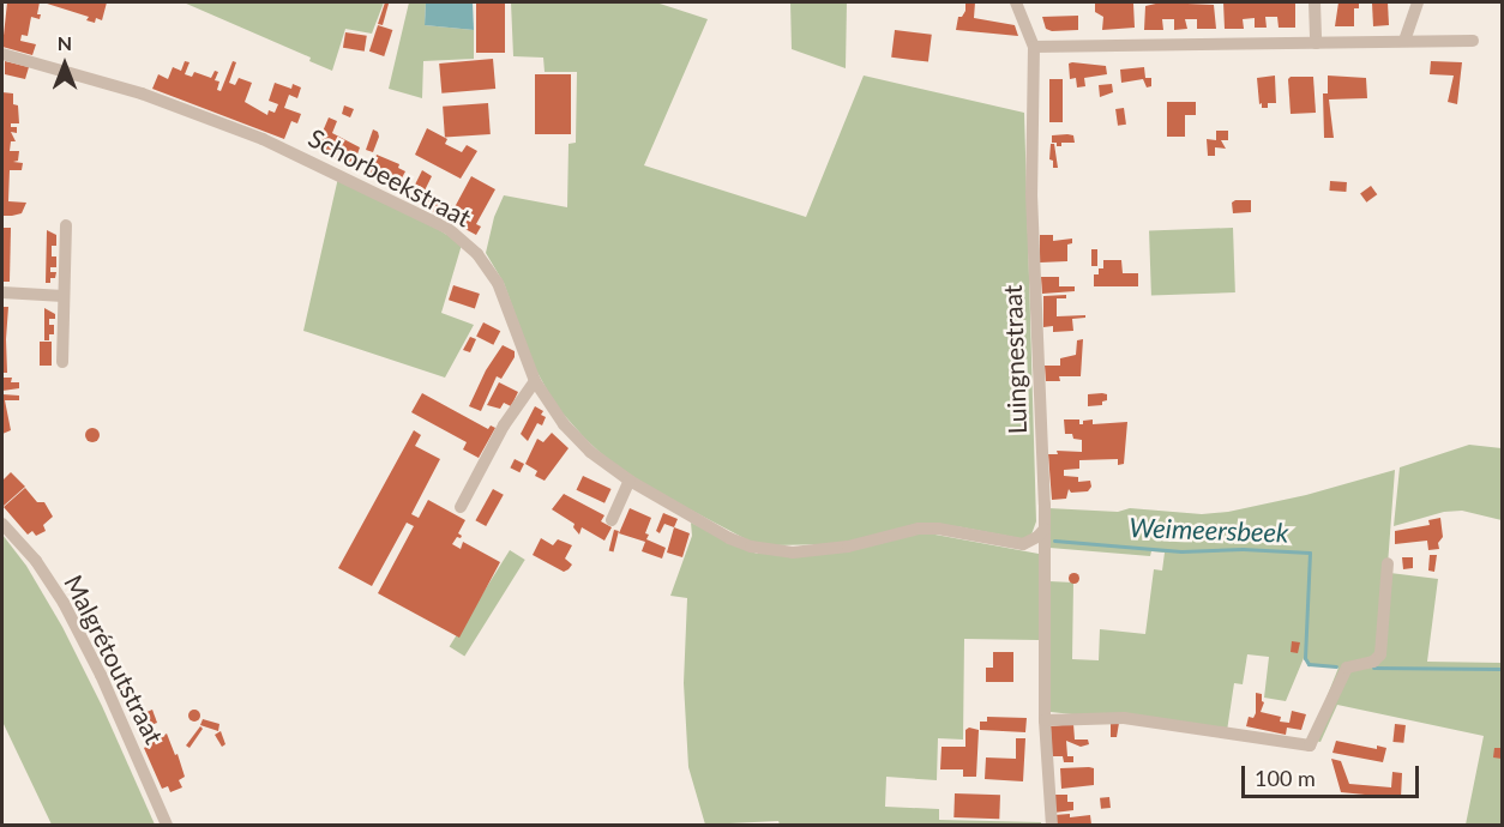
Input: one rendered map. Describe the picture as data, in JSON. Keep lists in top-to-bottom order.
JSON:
{
  "streets": {
    "street": ["Schorbeekstraat", "Luingnestraat", "Malgrétoutstraat"]
  },
  "crossings": [
    ["Schorbeekstraat", "Luingnestraat"]
  ],
  "water": ["Weimeersbeek"],
  "scale_bar": "100 m",
  "north": "top"
}
